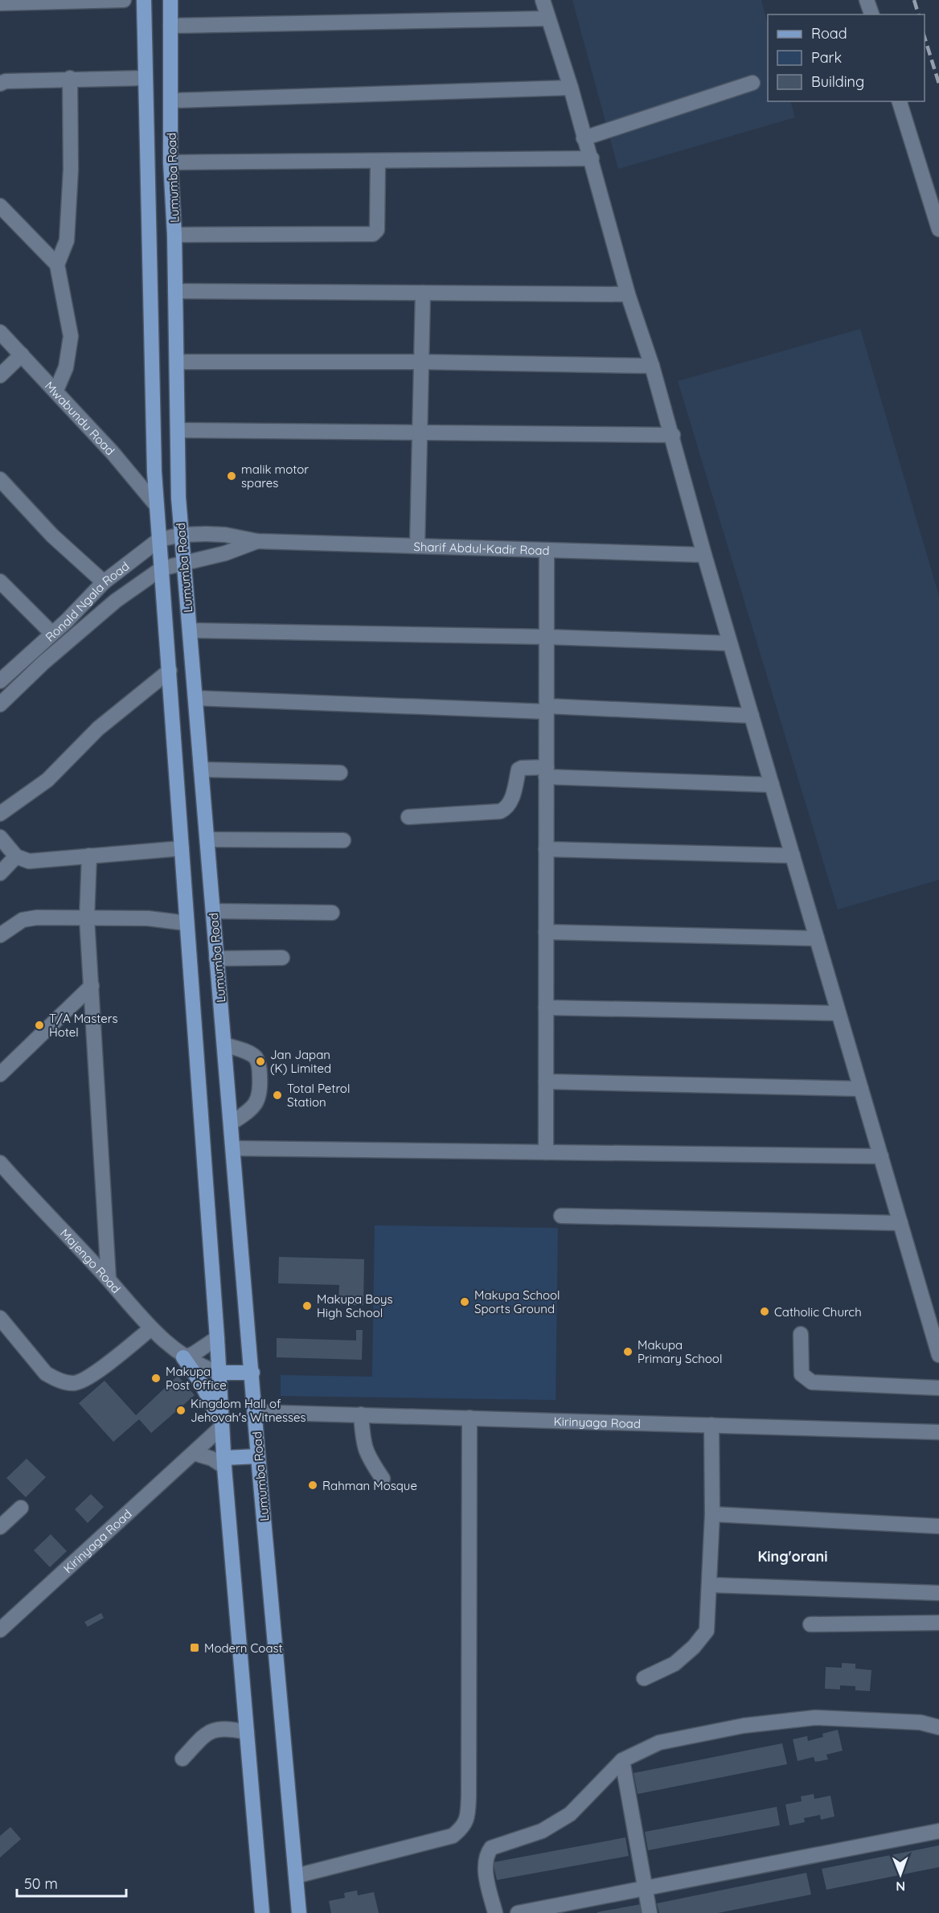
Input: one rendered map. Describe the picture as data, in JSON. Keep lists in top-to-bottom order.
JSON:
{
  "streets": {
    "main road": ["Lumumba Road"],
    "street": [
      "Mwabundu Road",
      "Sharif Abdul-Kadir Road",
      "Ronald Ngala Road",
      "Majengo Road",
      "Kirinyaga Road"
    ]
  },
  "crossings": [
    ["Lumumba Road", "Mwabundu Road"],
    ["Lumumba Road", "Sharif Abdul-Kadir Road"],
    ["Lumumba Road", "Ronald Ngala Road"],
    ["Lumumba Road", "Majengo Road"],
    ["Lumumba Road", "Kirinyaga Road"],
    ["Sharif Abdul-Kadir Road", "Ronald Ngala Road"]
  ],
  "districts": ["King'orani"],
  "places": {
    "other": [
      "malik motor spares",
      "T/A Masters Hotel",
      "Jan Japan (K) Limited",
      "Total Petrol Station",
      "Makupa School Sports Ground",
      "Makupa Boys High School",
      "Catholic Church",
      "Makupa Primary School",
      "Makupa Post Office",
      "Kingdom Hall of Jehovah's Witnesses",
      "Rahman Mosque"
    ],
    "transit": ["Modern Coast"]
  },
  "legend": ["Road", "Park", "Building"],
  "scale_bar": "50 m",
  "north": "bottom"
}
